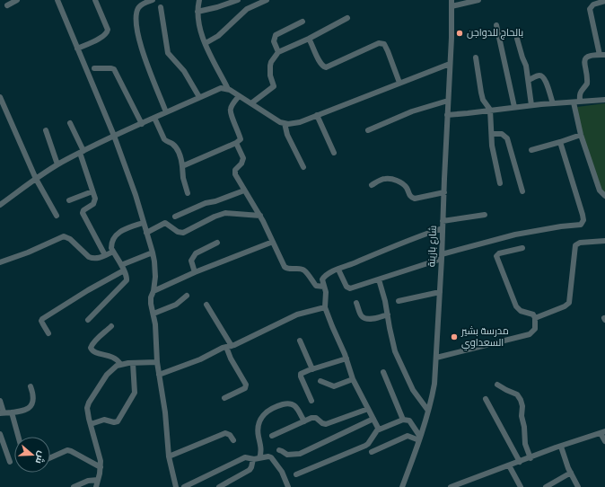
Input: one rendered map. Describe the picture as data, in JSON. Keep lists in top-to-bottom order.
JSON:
{
  "streets": {
    "street": ["شارع بازينة"]
  },
  "places": ["بالحاج للدواجن", "مدرسة بشير السعداوي"],
  "north": "right"
}
